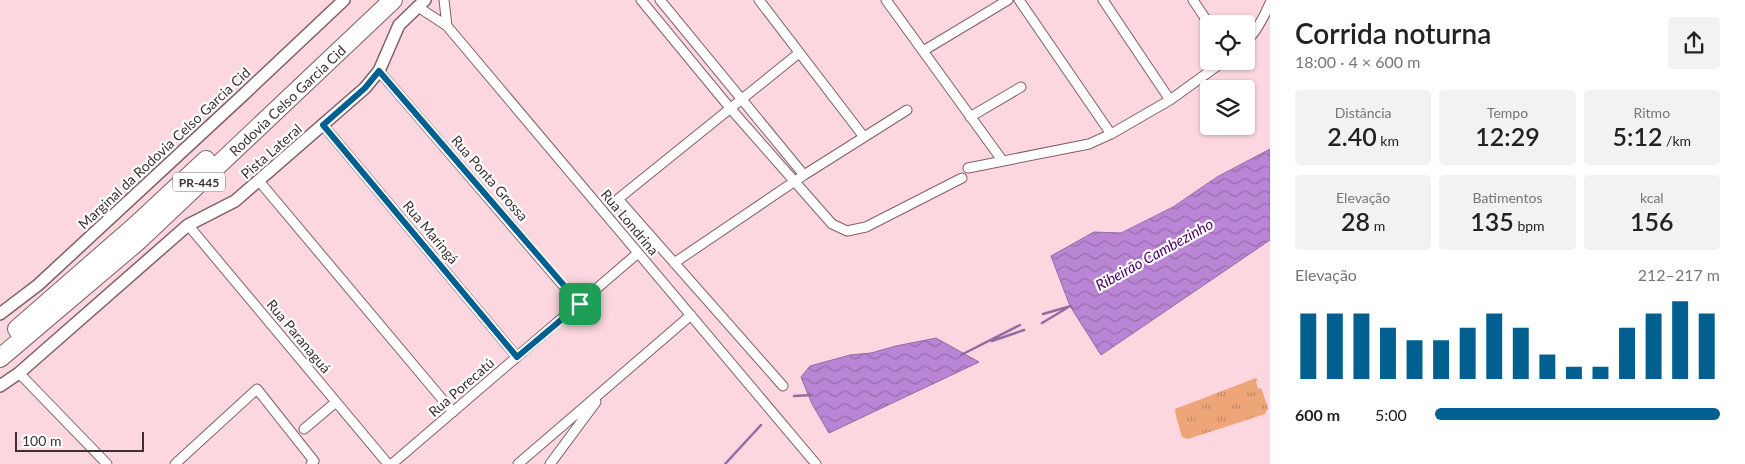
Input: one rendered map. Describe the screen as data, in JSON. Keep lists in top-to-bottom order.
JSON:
{
  "streets": {
    "highway": ["Rodovia Celso Garcia Cid", "PR-445"],
    "street": [
      "Marginal da Rodovia Celso Garcia Cid",
      "Pista Lateral",
      "Rua Ponta Grossa",
      "Rua Londrina",
      "Rua Maringá",
      "Rua Paranaguá",
      "Rua Porecatú"
    ]
  },
  "crossings": [
    ["Pista Lateral", "Rua Ponta Grossa"],
    ["Pista Lateral", "Rua Londrina"],
    ["Pista Lateral", "Rua Maringá"],
    ["Pista Lateral", "Rua Paranaguá"],
    ["Rua Ponta Grossa", "Rua Porecatú"],
    ["Rua Londrina", "Rua Porecatú"],
    ["Rua Maringá", "Rua Porecatú"],
    ["Rua Paranaguá", "Rua Porecatú"]
  ],
  "water": ["Ribeirão Cambezinho"],
  "scale_bar": "100 m",
  "page": {
    "heading": ["Corrida noturna", "18:00 · 4 × 600 m"],
    "stats": [
      ["Distância", "2.40 km"],
      ["Tempo", "12:29"],
      ["Ritmo", "5:12 /km"],
      ["Elevação", "28 m"],
      ["Batimentos", "135 bpm"],
      ["kcal", "156"]
    ],
    "chart": ["Elevação", "212–217 m"],
    "list": [
      {
        "name": "600 m",
        "note": "5:00"
      }
    ],
    "scale": "100 m"
  }
}
